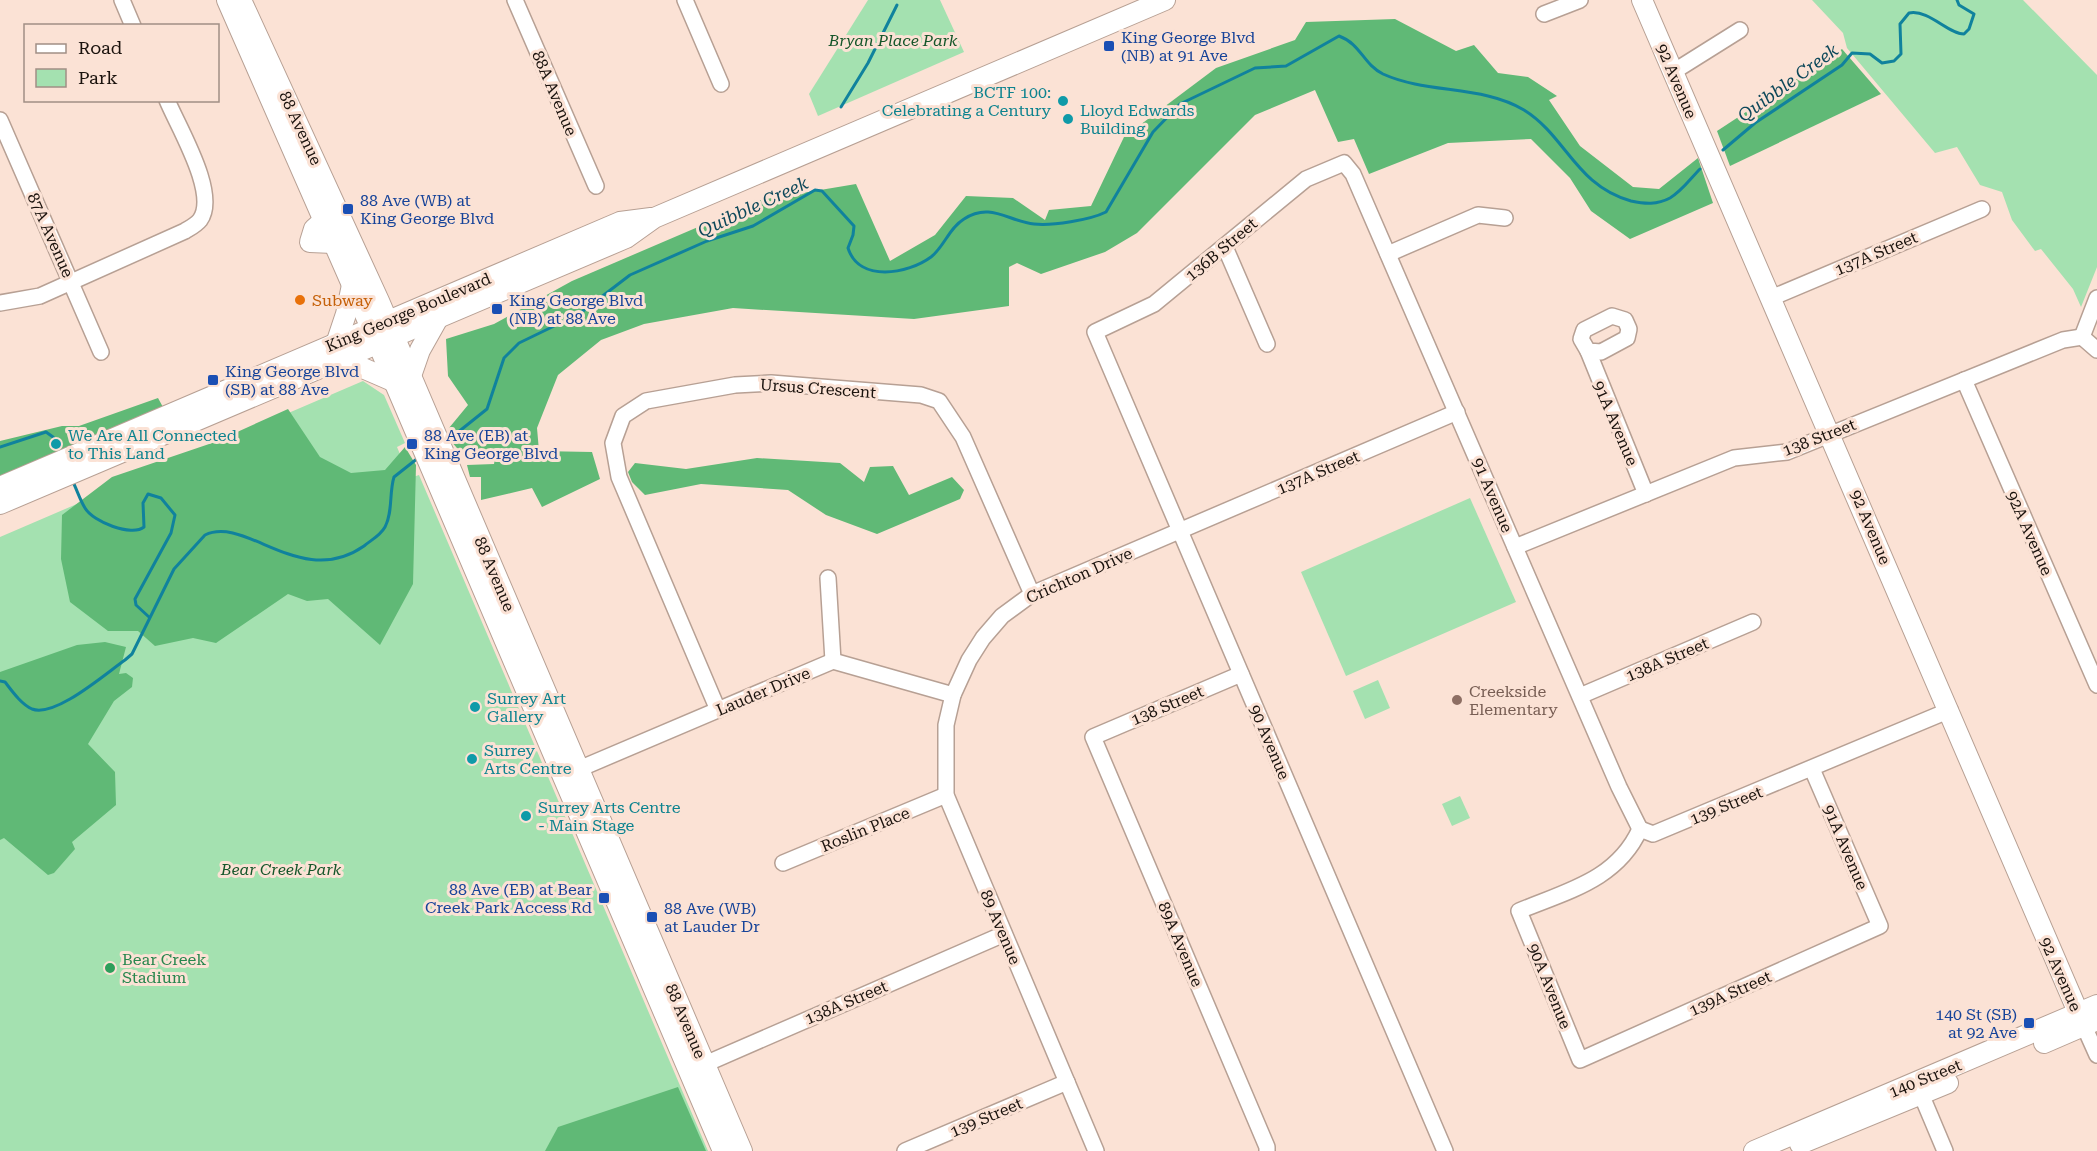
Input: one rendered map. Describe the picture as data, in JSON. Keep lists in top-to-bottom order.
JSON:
{
  "streets": {
    "main road": [
      "92 Avenue",
      "88 Avenue",
      "King George Boulevard",
      "140 Street"
    ],
    "street": [
      "88A Avenue",
      "87A Avenue",
      "136B Street",
      "137A Street",
      "Ursus Crescent",
      "91A Avenue",
      "138 Street",
      "91 Avenue",
      "92A Avenue",
      "Crichton Drive",
      "138A Street",
      "Lauder Drive",
      "90 Avenue",
      "139 Street",
      "Roslin Place",
      "89 Avenue",
      "89A Avenue",
      "90A Avenue",
      "139A Street"
    ]
  },
  "crossings": [
    ["92 Avenue", "137A Street"],
    ["92 Avenue", "138 Street"],
    ["92 Avenue", "139 Street"],
    ["92 Avenue", "140 Street"],
    ["88 Avenue", "King George Boulevard"],
    ["88 Avenue", "138A Street"],
    ["88 Avenue", "Lauder Drive"],
    ["136B Street", "91 Avenue"],
    ["136B Street", "90 Avenue"],
    ["137A Street", "91 Avenue"],
    ["137A Street", "Crichton Drive"],
    ["137A Street", "90 Avenue"],
    ["Ursus Crescent", "Crichton Drive"],
    ["Ursus Crescent", "Lauder Drive"],
    ["91A Avenue", "138 Street"],
    ["91A Avenue", "139 Street"],
    ["91A Avenue", "139A Street"],
    ["138 Street", "91 Avenue"],
    ["138 Street", "92A Avenue"],
    ["138 Street", "90 Avenue"],
    ["138 Street", "89A Avenue"],
    ["91 Avenue", "138A Street"],
    ["91 Avenue", "139 Street"],
    ["91 Avenue", "90A Avenue"],
    ["Crichton Drive", "90 Avenue"],
    ["Crichton Drive", "89 Avenue"],
    ["138A Street", "89 Avenue"],
    ["139 Street", "89 Avenue"],
    ["139 Street", "90A Avenue"],
    ["Roslin Place", "89 Avenue"],
    ["90A Avenue", "139A Street"]
  ],
  "water": ["Quibble Creek"],
  "parks": ["Bryan Place Park", "Bear Creek Park"],
  "places": {
    "transit": [
      "King George Blvd (NB) at 91 Ave",
      "88 Ave (WB) at King George Blvd",
      "King George Blvd (NB) at 88 Ave",
      "King George Blvd (SB) at 88 Ave",
      "88 Ave (EB) at King George Blvd",
      "88 Ave (EB) at Bear Creek Park Access Rd",
      "88 Ave (WB) at Lauder Dr",
      "140 St (SB) at 92 Ave"
    ],
    "other": [
      "BCTF 100: Celebrating a Century",
      "Lloyd Edwards Building",
      "Subway",
      "We Are All Connected to This Land",
      "Creekside Elementary",
      "Surrey Art Gallery",
      "Surrey Arts Centre",
      "Surrey Arts Centre - Main Stage",
      "Bear Creek Stadium"
    ]
  },
  "legend": ["Road", "Park"]
}
